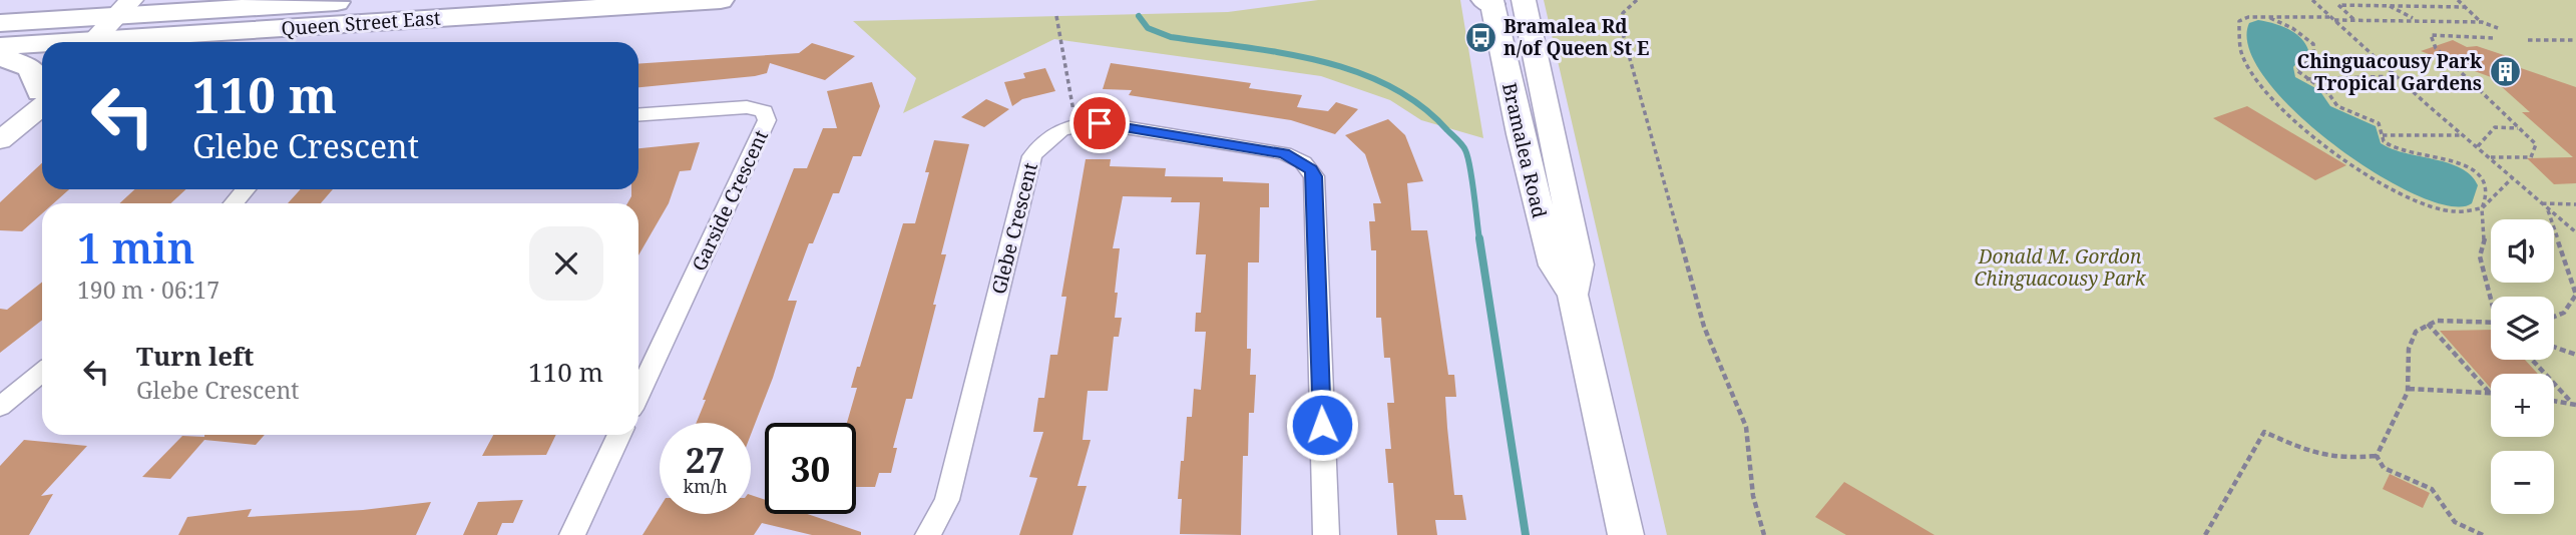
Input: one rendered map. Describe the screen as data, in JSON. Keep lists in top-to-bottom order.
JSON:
{
  "streets": {
    "main road": ["Queen Street East", "Bramalea Road"],
    "street": ["Garside Crescent", "Glebe Crescent"]
  },
  "parks": ["Donald M. Gordon Chinguacousy Park"],
  "places": {
    "bus stop": ["Bramalea Rd n/of Queen St E"],
    "building": ["Chinguacousy Park Tropical Gardens"]
  },
  "page": {
    "turn": ["110 m", "Glebe Crescent"],
    "heading": ["1 min", "190 m · 06:17"],
    "map_buttons": ["+", "−"],
    "list": [
      {
        "name": "Turn left",
        "note": "Glebe Crescent",
        "value": "110 m"
      }
    ],
    "speed": "27 km/h",
    "limit": "30"
  }
}
